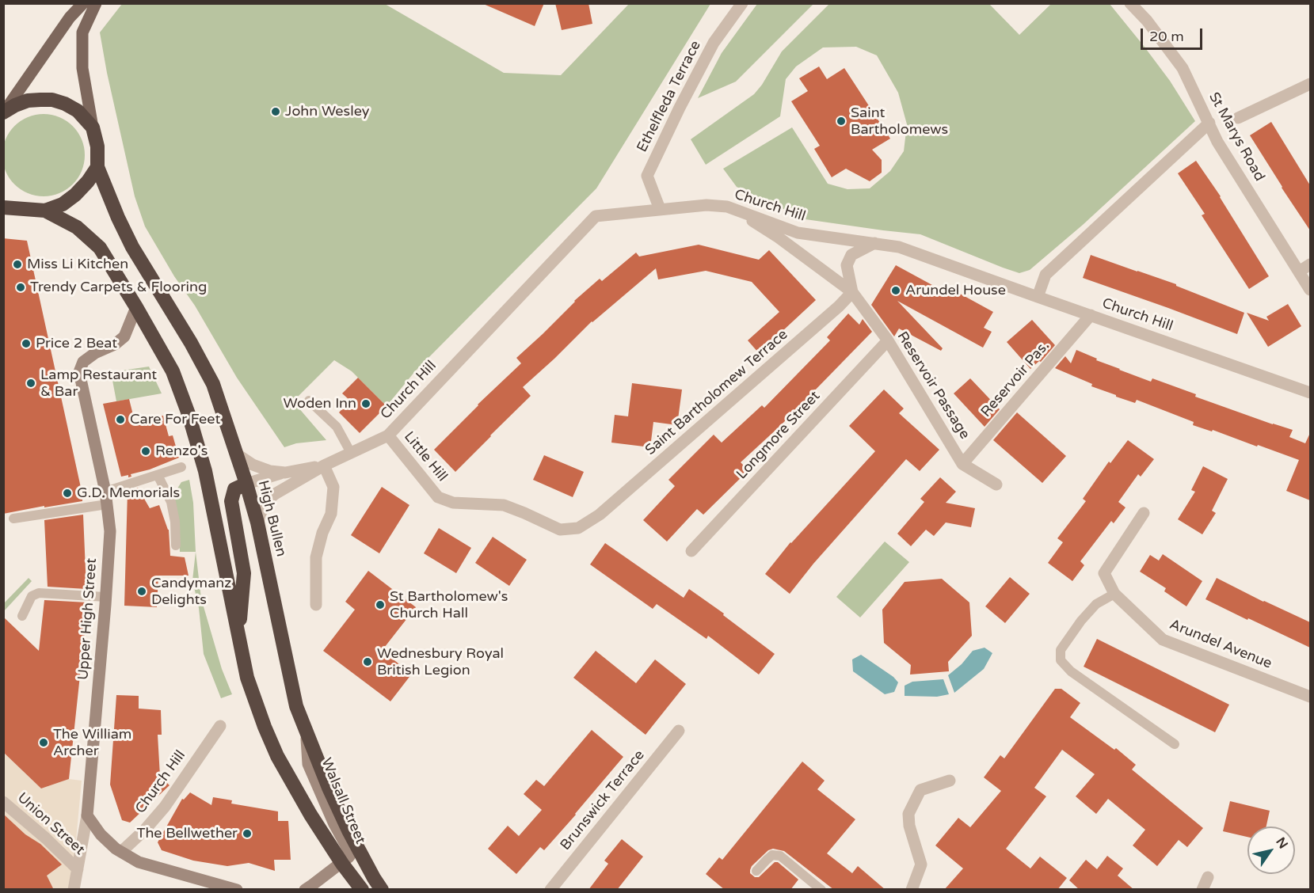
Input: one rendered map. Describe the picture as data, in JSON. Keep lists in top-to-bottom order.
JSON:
{
  "streets": {
    "highway": ["High Bullen"],
    "street": [
      "Ethelfleda Terrace",
      "St Marys Road",
      "Church Hill",
      "Reservoir Pas.",
      "Reservoir Passage",
      "Saint Bartholomew Terrace",
      "Longmore Street",
      "Little Hill",
      "Upper High Street",
      "Arundel Avenue",
      "Brunswick Terrace",
      "Walsall Street",
      "Union Street"
    ]
  },
  "crossings": [
    ["Ethelfleda Terrace", "Church Hill"],
    ["Church Hill", "Reservoir Pas."],
    ["Church Hill", "Reservoir Passage"],
    ["Church Hill", "Little Hill"],
    ["Church Hill", "High Bullen"],
    ["Reservoir Pas.", "Reservoir Passage"],
    ["Reservoir Passage", "Saint Bartholomew Terrace"],
    ["Reservoir Passage", "Longmore Street"],
    ["Saint Bartholomew Terrace", "Little Hill"],
    ["High Bullen", "Walsall Street"],
    ["Upper High Street", "Union Street"]
  ],
  "places": [
    "John Wesley",
    "Saint Bartholomews",
    "Miss Li Kitchen",
    "Trendy Carpets & Flooring",
    "Arundel House",
    "Price 2 Beat",
    "Lamp Restaurant & Bar",
    "Woden Inn",
    "Care For Feet",
    "Renzo's",
    "G.D. Memorials",
    "Candymanz Delights",
    "St Bartholomew's Church Hall",
    "Wednesbury Royal British Legion",
    "The William Archer",
    "The Bellwether"
  ],
  "scale_bar": "20 m",
  "north": "top right"
}
